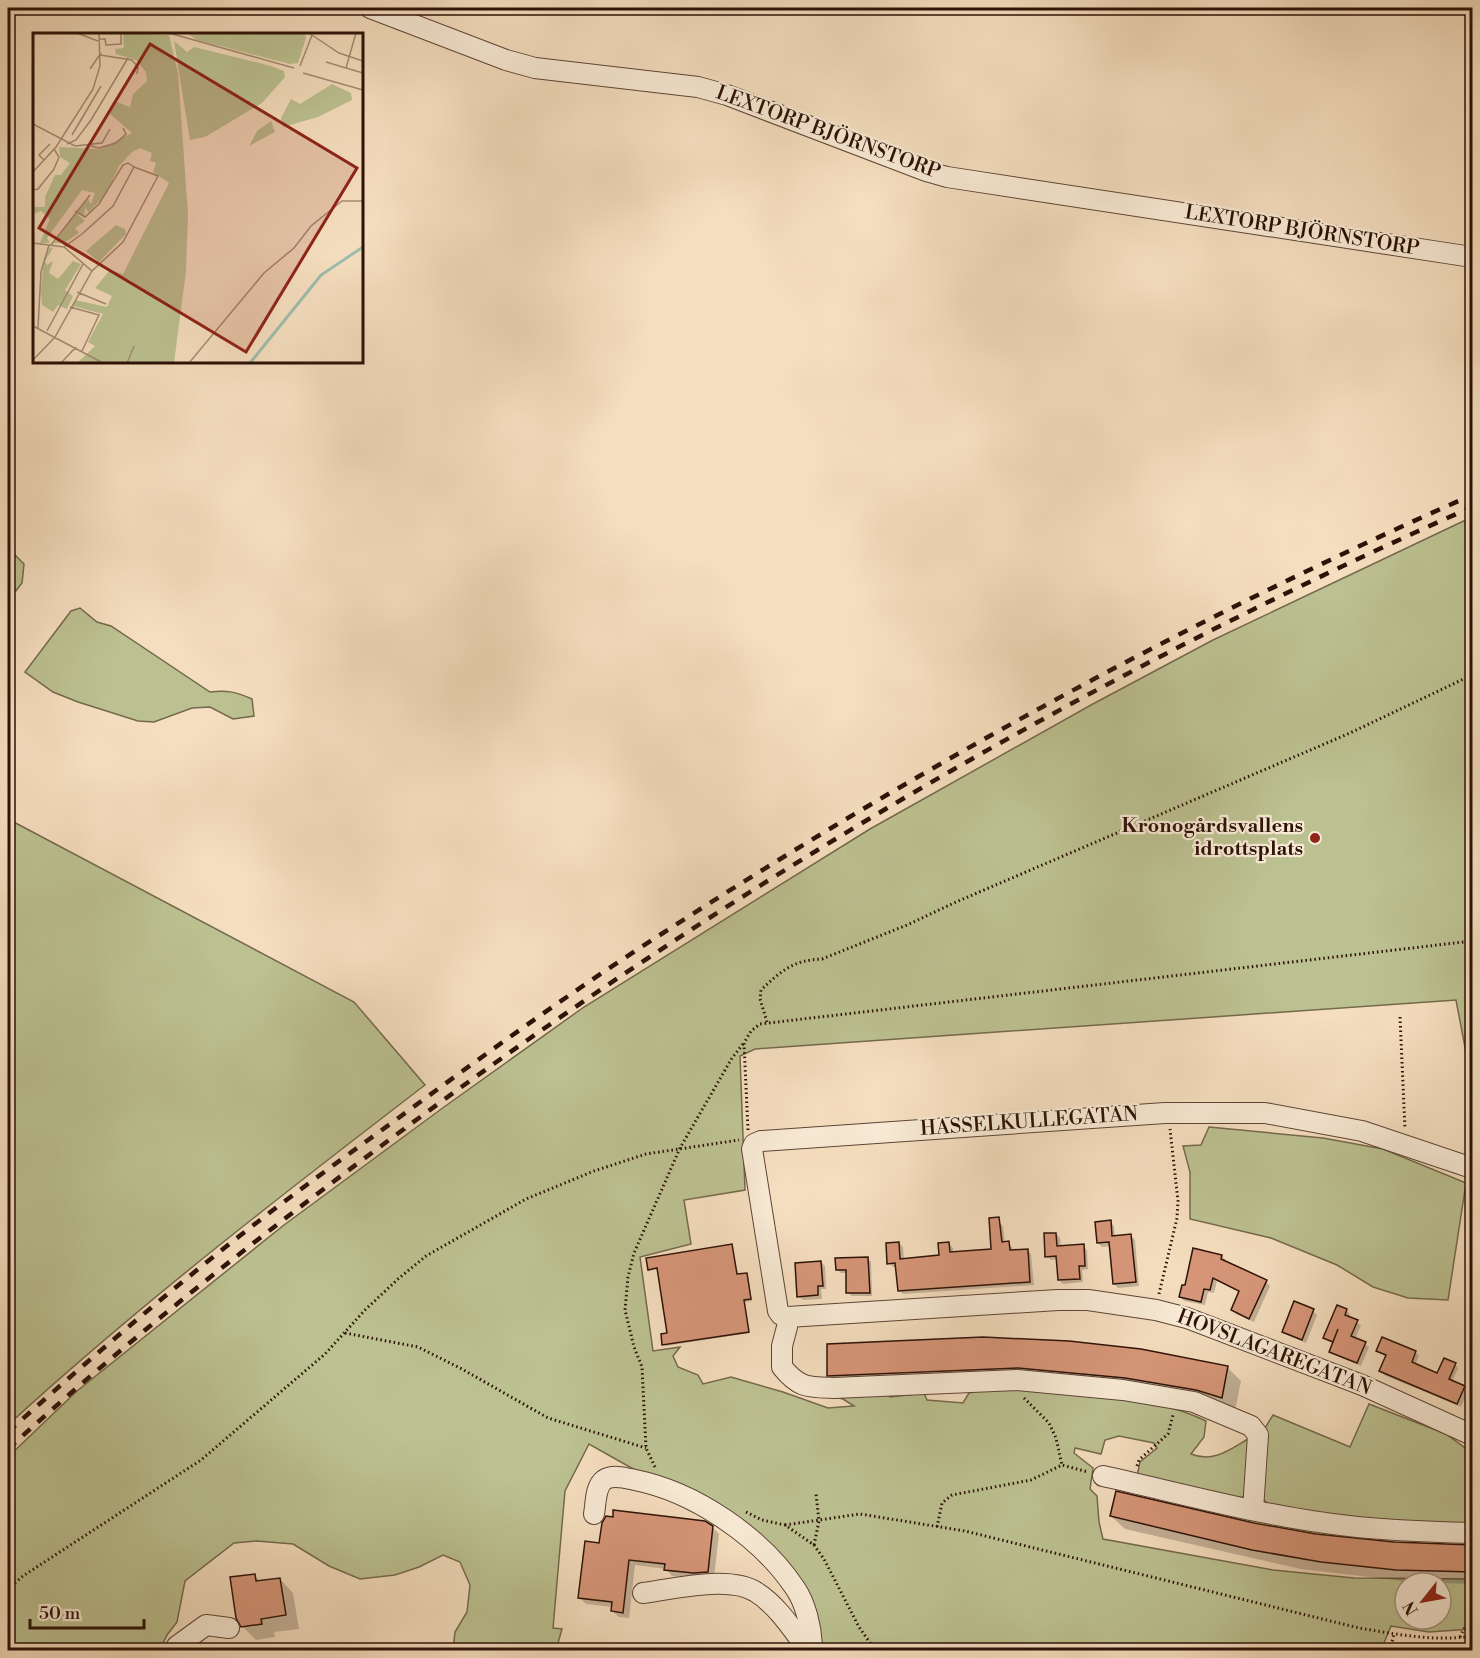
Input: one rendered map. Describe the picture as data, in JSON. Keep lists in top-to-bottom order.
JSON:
{
  "streets": {
    "street": ["LEXTORP BJÖRNSTORP", "HASSELKULLEGATAN", "HOVSLAGAREGATAN"]
  },
  "crossings": [
    ["HASSELKULLEGATAN", "HOVSLAGAREGATAN"]
  ],
  "places": ["Kronogårdsvallens idrottsplats"],
  "scale_bar": "50 m",
  "north": "bottom left"
}
